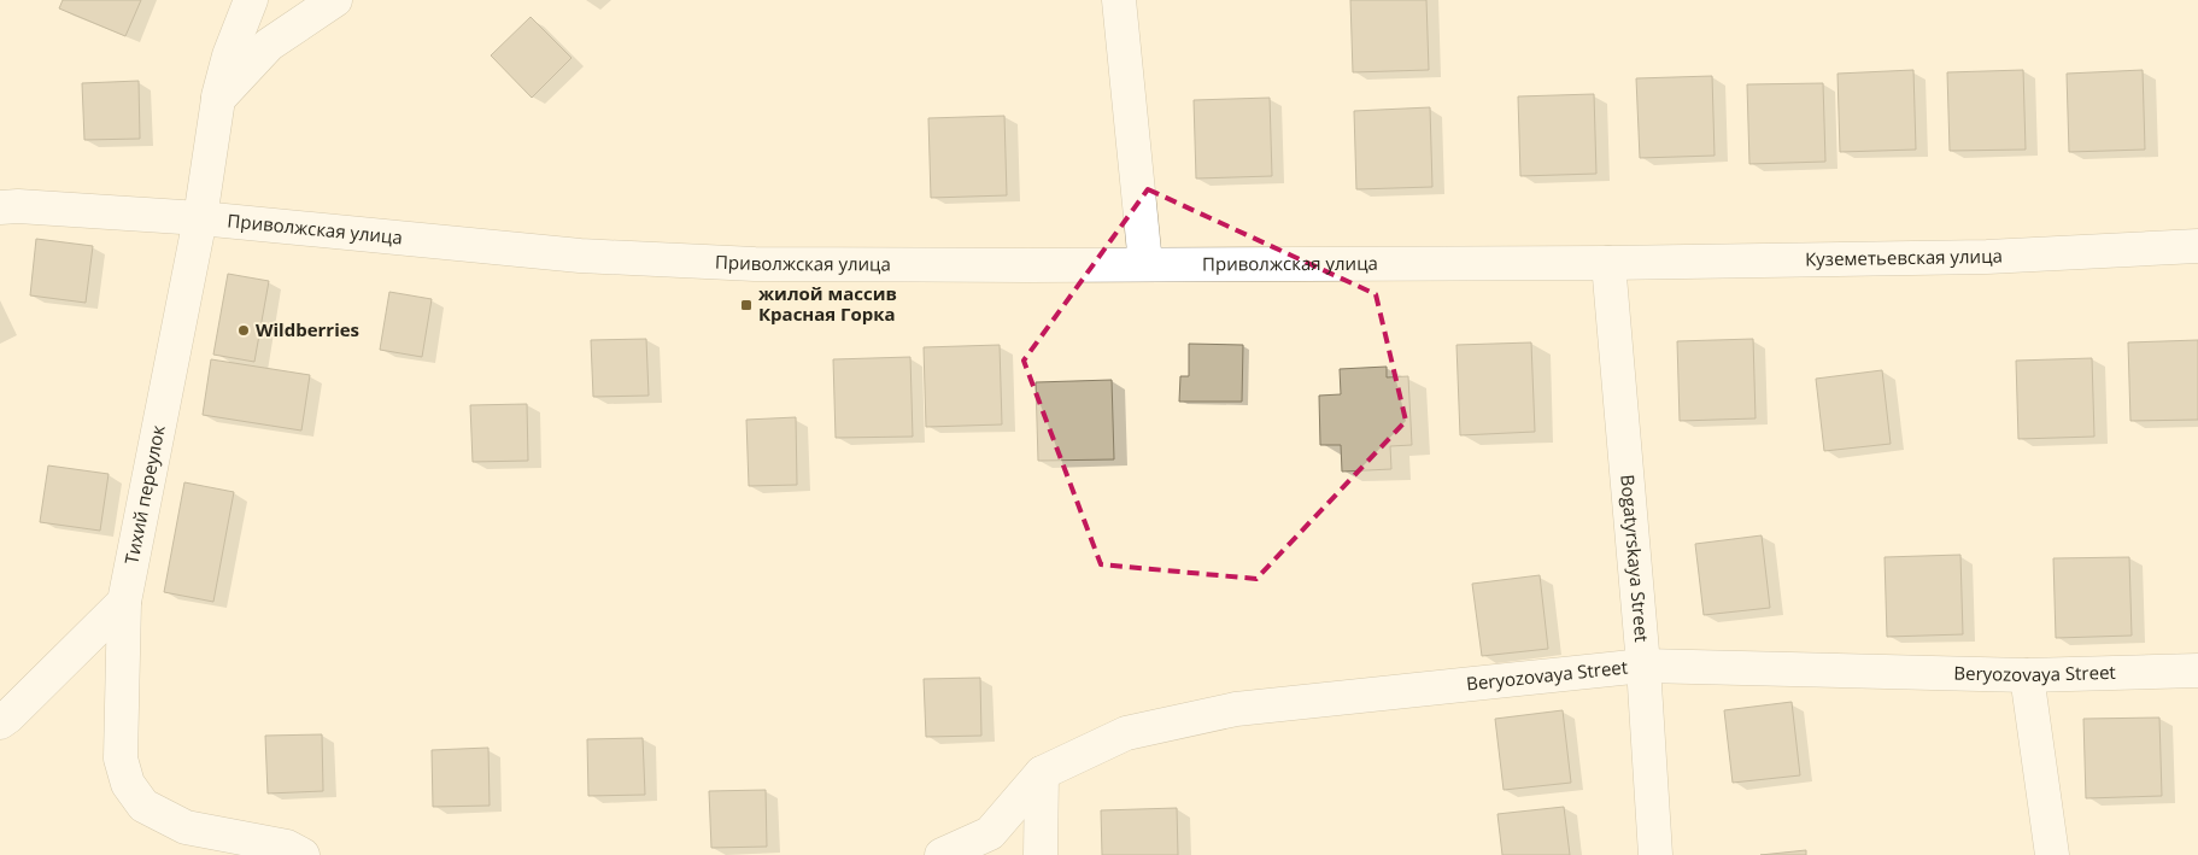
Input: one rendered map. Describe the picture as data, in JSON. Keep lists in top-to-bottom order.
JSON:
{
  "streets": {
    "street": [
      "Приволжская улица",
      "Куземетьевская улица",
      "Тихий переулок",
      "Bogatyrskaya Street",
      "Beryozovaya Street"
    ]
  },
  "crossings": [
    ["Приволжская улица", "Куземетьевская улица"],
    ["Приволжская улица", "Тихий переулок"],
    ["Приволжская улица", "Bogatyrskaya Street"],
    ["Куземетьевская улица", "Bogatyrskaya Street"],
    ["Bogatyrskaya Street", "Beryozovaya Street"]
  ],
  "places": {
    "transit": ["жилой массив Красная Горка"],
    "other": ["Wildberries"]
  }
}
